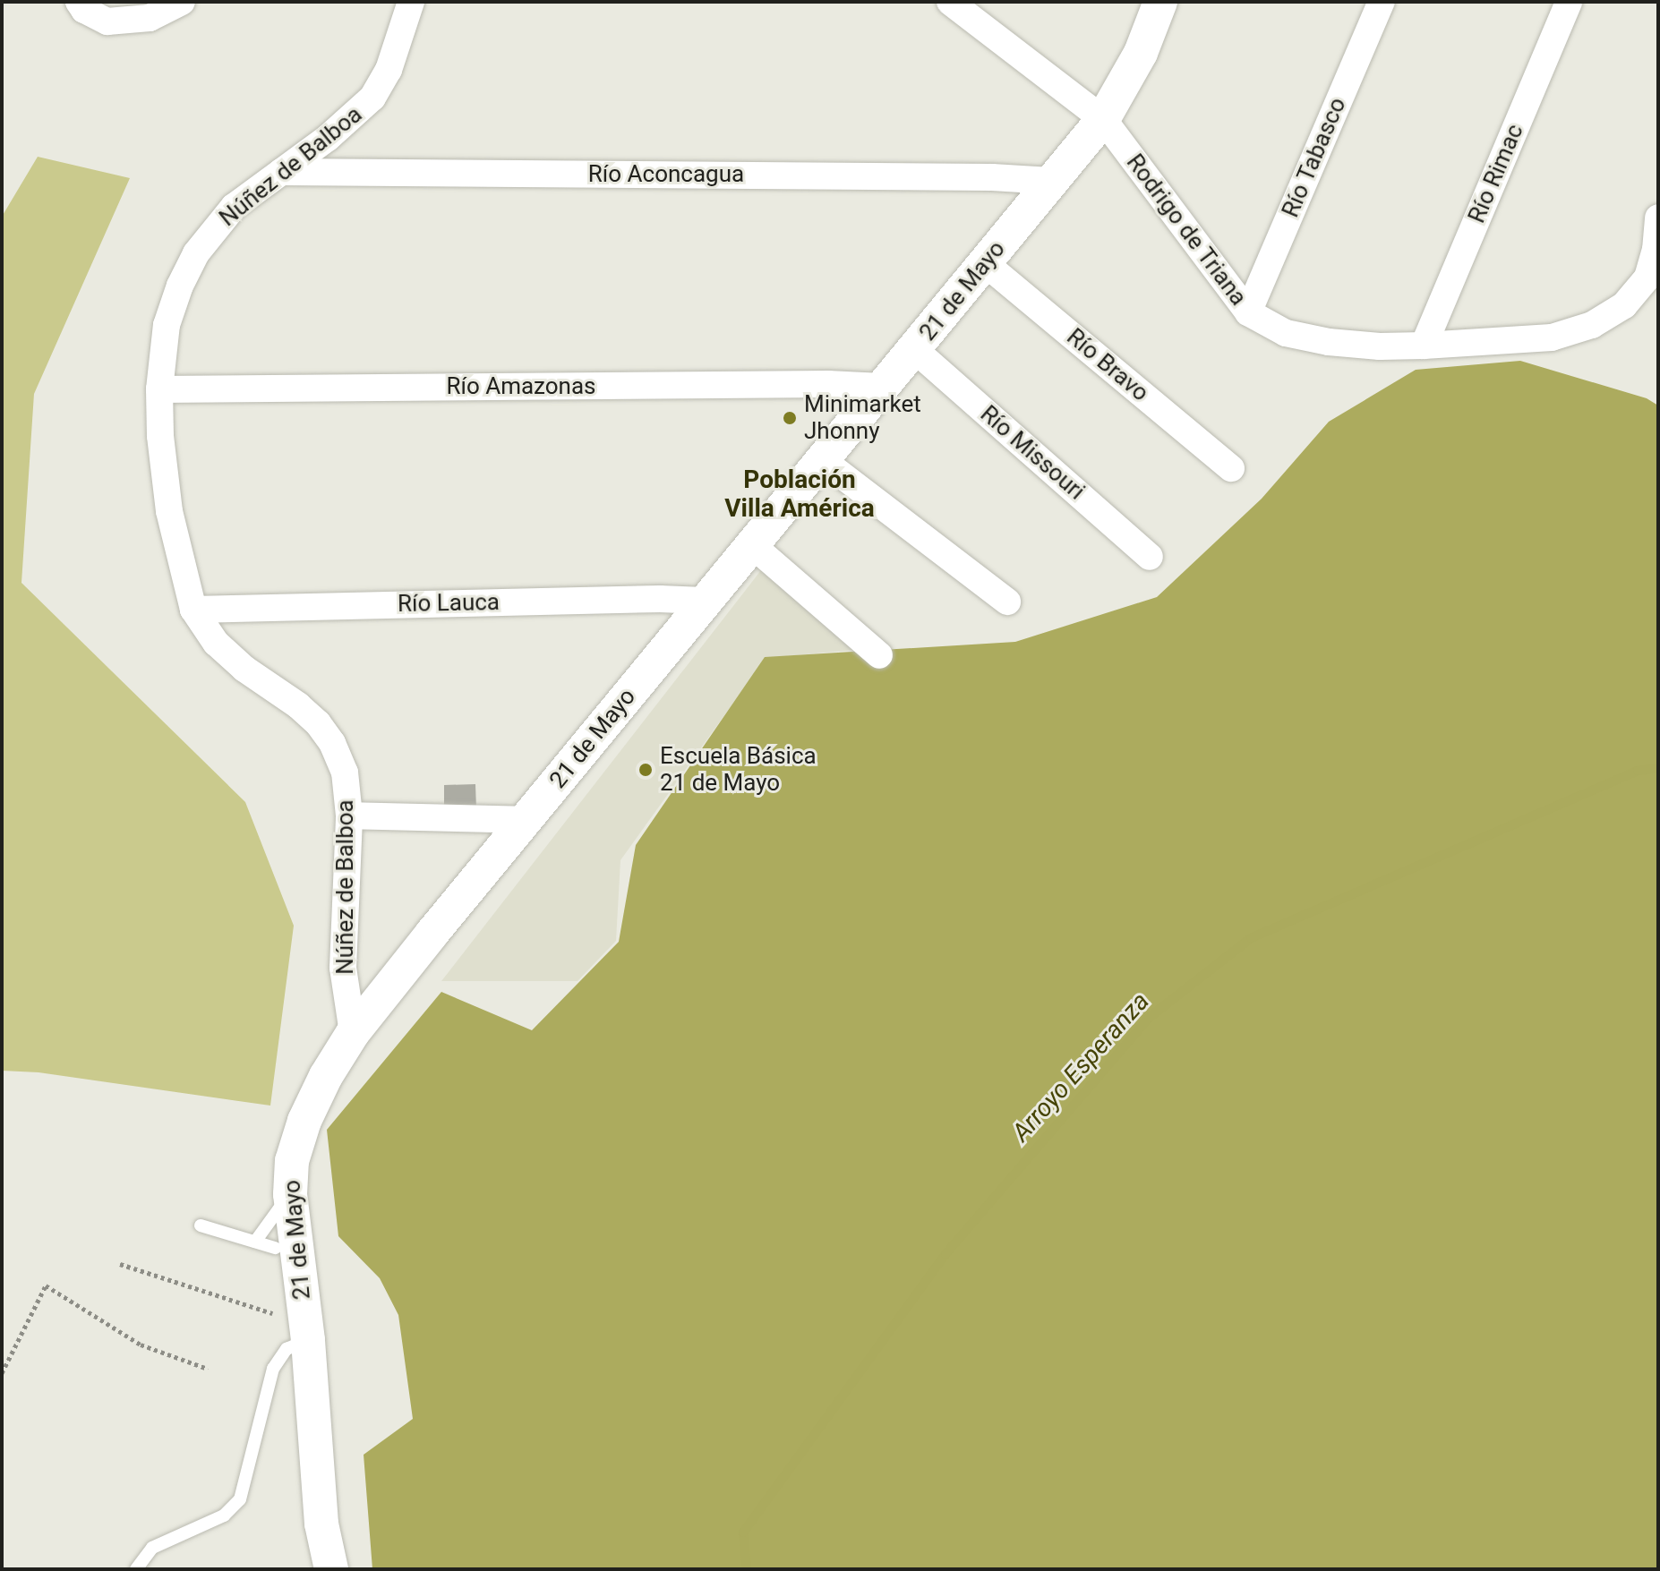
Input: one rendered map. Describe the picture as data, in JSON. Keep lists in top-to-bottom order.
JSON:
{
  "streets": {
    "street": [
      "Río Tabasco",
      "Núñez de Balboa",
      "Río Rimac",
      "Río Aconcagua",
      "Rodrigo de Triana",
      "21 de Mayo",
      "Río Bravo",
      "Río Amazonas",
      "Río Missouri",
      "Río Lauca"
    ]
  },
  "crossings": [
    ["Río Tabasco", "Rodrigo de Triana"],
    ["Núñez de Balboa", "Río Aconcagua"],
    ["Núñez de Balboa", "21 de Mayo"],
    ["Núñez de Balboa", "Río Amazonas"],
    ["Núñez de Balboa", "Río Lauca"],
    ["Río Rimac", "Rodrigo de Triana"],
    ["Río Aconcagua", "21 de Mayo"],
    ["Rodrigo de Triana", "21 de Mayo"],
    ["21 de Mayo", "Río Bravo"],
    ["21 de Mayo", "Río Amazonas"],
    ["21 de Mayo", "Río Missouri"],
    ["21 de Mayo", "Río Lauca"]
  ],
  "districts": ["Población Villa América"],
  "water": ["Arroyo Esperanza"],
  "places": ["Minimarket Jhonny", "Escuela Básica 21 de Mayo"]
}
